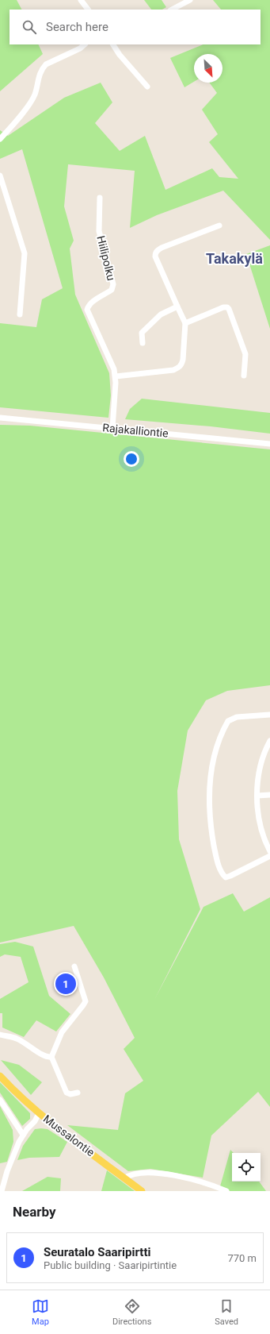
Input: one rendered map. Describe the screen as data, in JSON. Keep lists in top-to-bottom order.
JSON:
{
  "streets": {
    "main road": ["Mussalontie"],
    "street": ["Hiilipolku", "Rajakalliontie"]
  },
  "districts": ["Takakylä"],
  "north": "bottom right",
  "page": {
    "search": "Search here",
    "pins": "1",
    "heading": "Nearby",
    "list": [
      {
        "mark": "1",
        "name": "Seuratalo Saaripirtti",
        "note": "Public building · Saaripirtintie",
        "value": "770 m"
      }
    ],
    "nav": ["Map", "Directions", "Saved"]
  }
}
